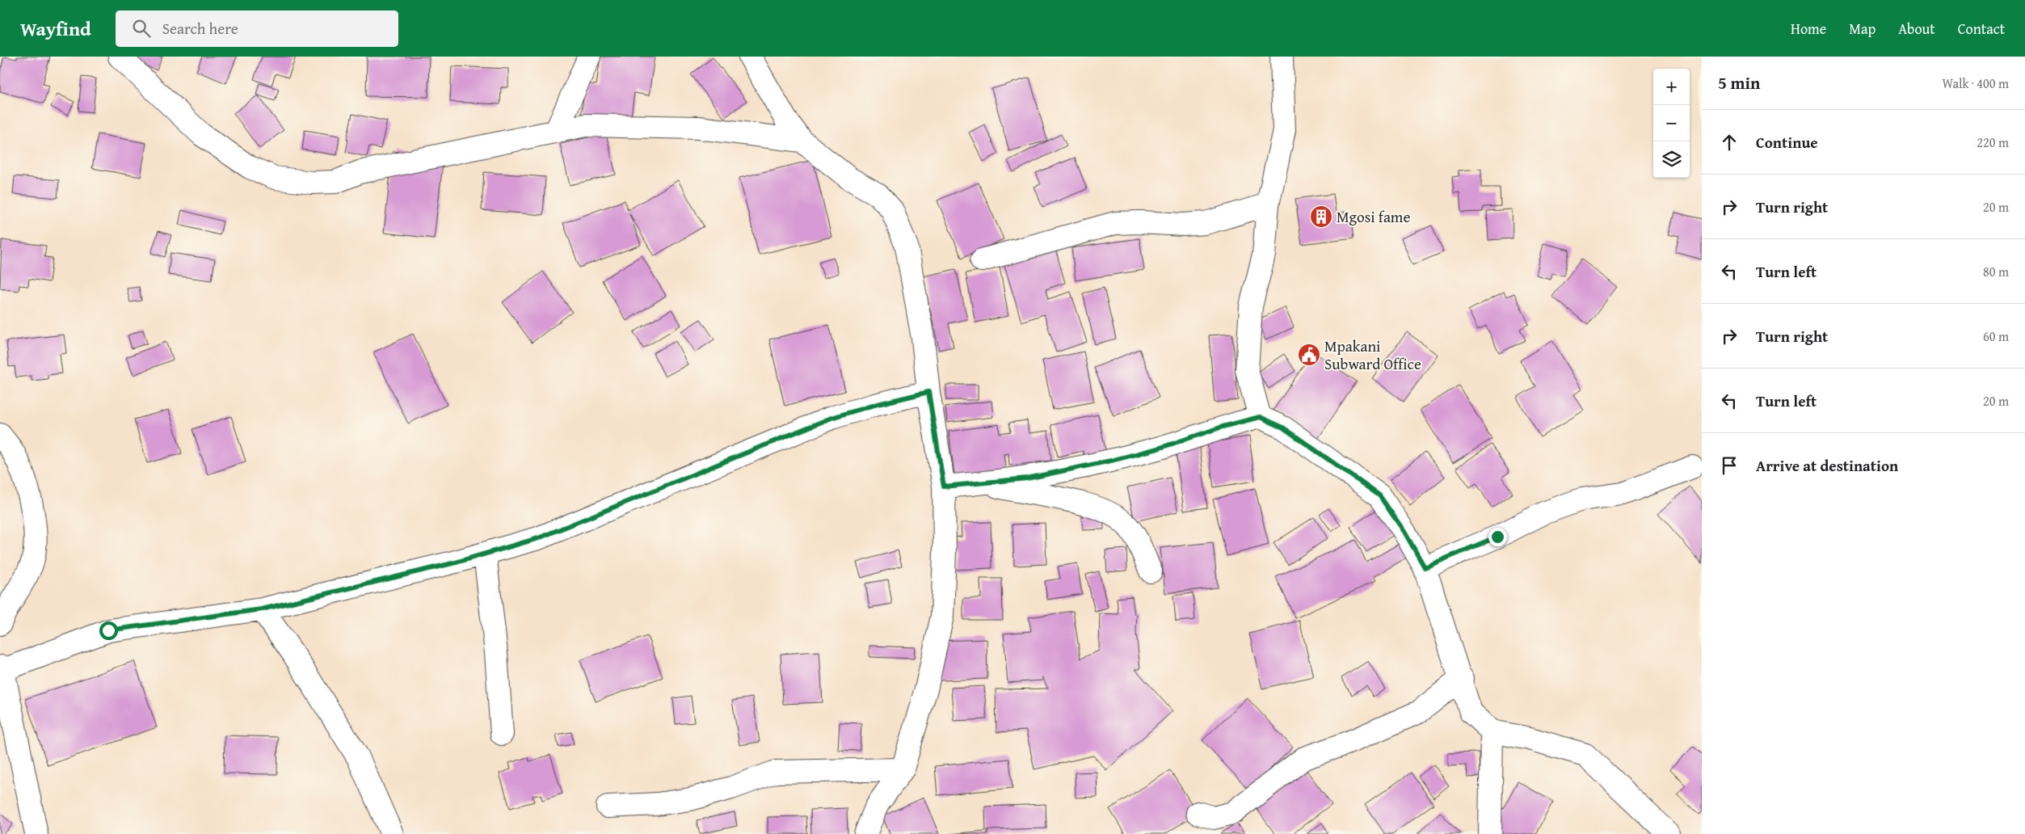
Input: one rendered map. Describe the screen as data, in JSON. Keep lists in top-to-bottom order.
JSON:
{
  "places": {
    "building": ["Mgosi fame"],
    "public building": ["Mpakani Subward Office"]
  },
  "page": {
    "header": "Wayfind",
    "search": "Search here",
    "nav": [
      "Home",
      "Map",
      "About",
      "Contact"
    ],
    "heading": ["5 min", "Walk · 400 m"],
    "map_buttons": ["+", "−"],
    "list": [
      ["Continue", "220 m"],
      ["Turn right", "20 m"],
      ["Turn left", "80 m"],
      ["Turn right", "60 m"],
      ["Turn left", "20 m"],
      "Arrive at destination"
    ]
  }
}
